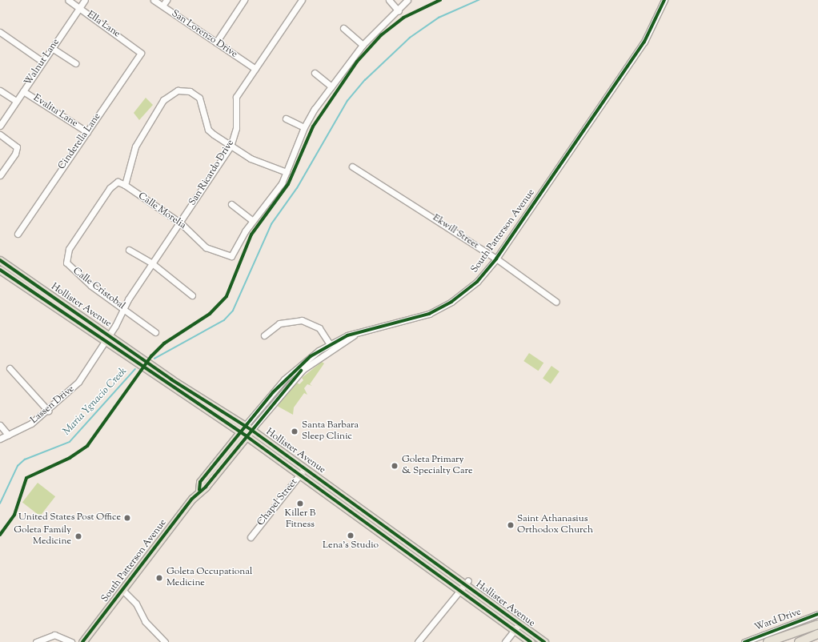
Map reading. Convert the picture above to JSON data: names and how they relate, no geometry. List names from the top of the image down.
{
  "streets": {
    "main road": ["South Patterson Avenue", "Hollister Avenue"],
    "street": [
      "Ella Lane",
      "San Lorenzo Drive",
      "Walnut Lane",
      "Evalita Lane",
      "Cinderella Lane",
      "San Ricardo Drive",
      "Calle Morelia",
      "Ekwill Street",
      "Calle Cristobal",
      "Lassen Drive",
      "Chapel Street",
      "Ward Drive"
    ]
  },
  "crossings": [
    ["Ella Lane", "Walnut Lane"],
    ["Ella Lane", "Cinderella Lane"],
    ["San Lorenzo Drive", "San Ricardo Drive"],
    ["Walnut Lane", "Evalita Lane"],
    ["Evalita Lane", "Cinderella Lane"],
    ["San Ricardo Drive", "Calle Morelia"],
    ["San Ricardo Drive", "Calle Cristobal"],
    ["San Ricardo Drive", "Hollister Avenue"],
    ["San Ricardo Drive", "Lassen Drive"],
    ["Calle Morelia", "Calle Cristobal"],
    ["South Patterson Avenue", "Ekwill Street"],
    ["South Patterson Avenue", "Hollister Avenue"],
    ["Hollister Avenue", "Lassen Drive"],
    ["Hollister Avenue", "Chapel Street"]
  ],
  "water": ["Maria Ygnacio Creek"],
  "places": [
    "Santa Barbara Sleep Clinic",
    "Goleta Primary & Specialty Care",
    "Killer B Fitness",
    "United States Post Office",
    "Saint Athanasius Orthodox Church",
    "Lena's Studio",
    "Goleta Family Medicine",
    "Goleta Occupational Medicine"
  ]
}
